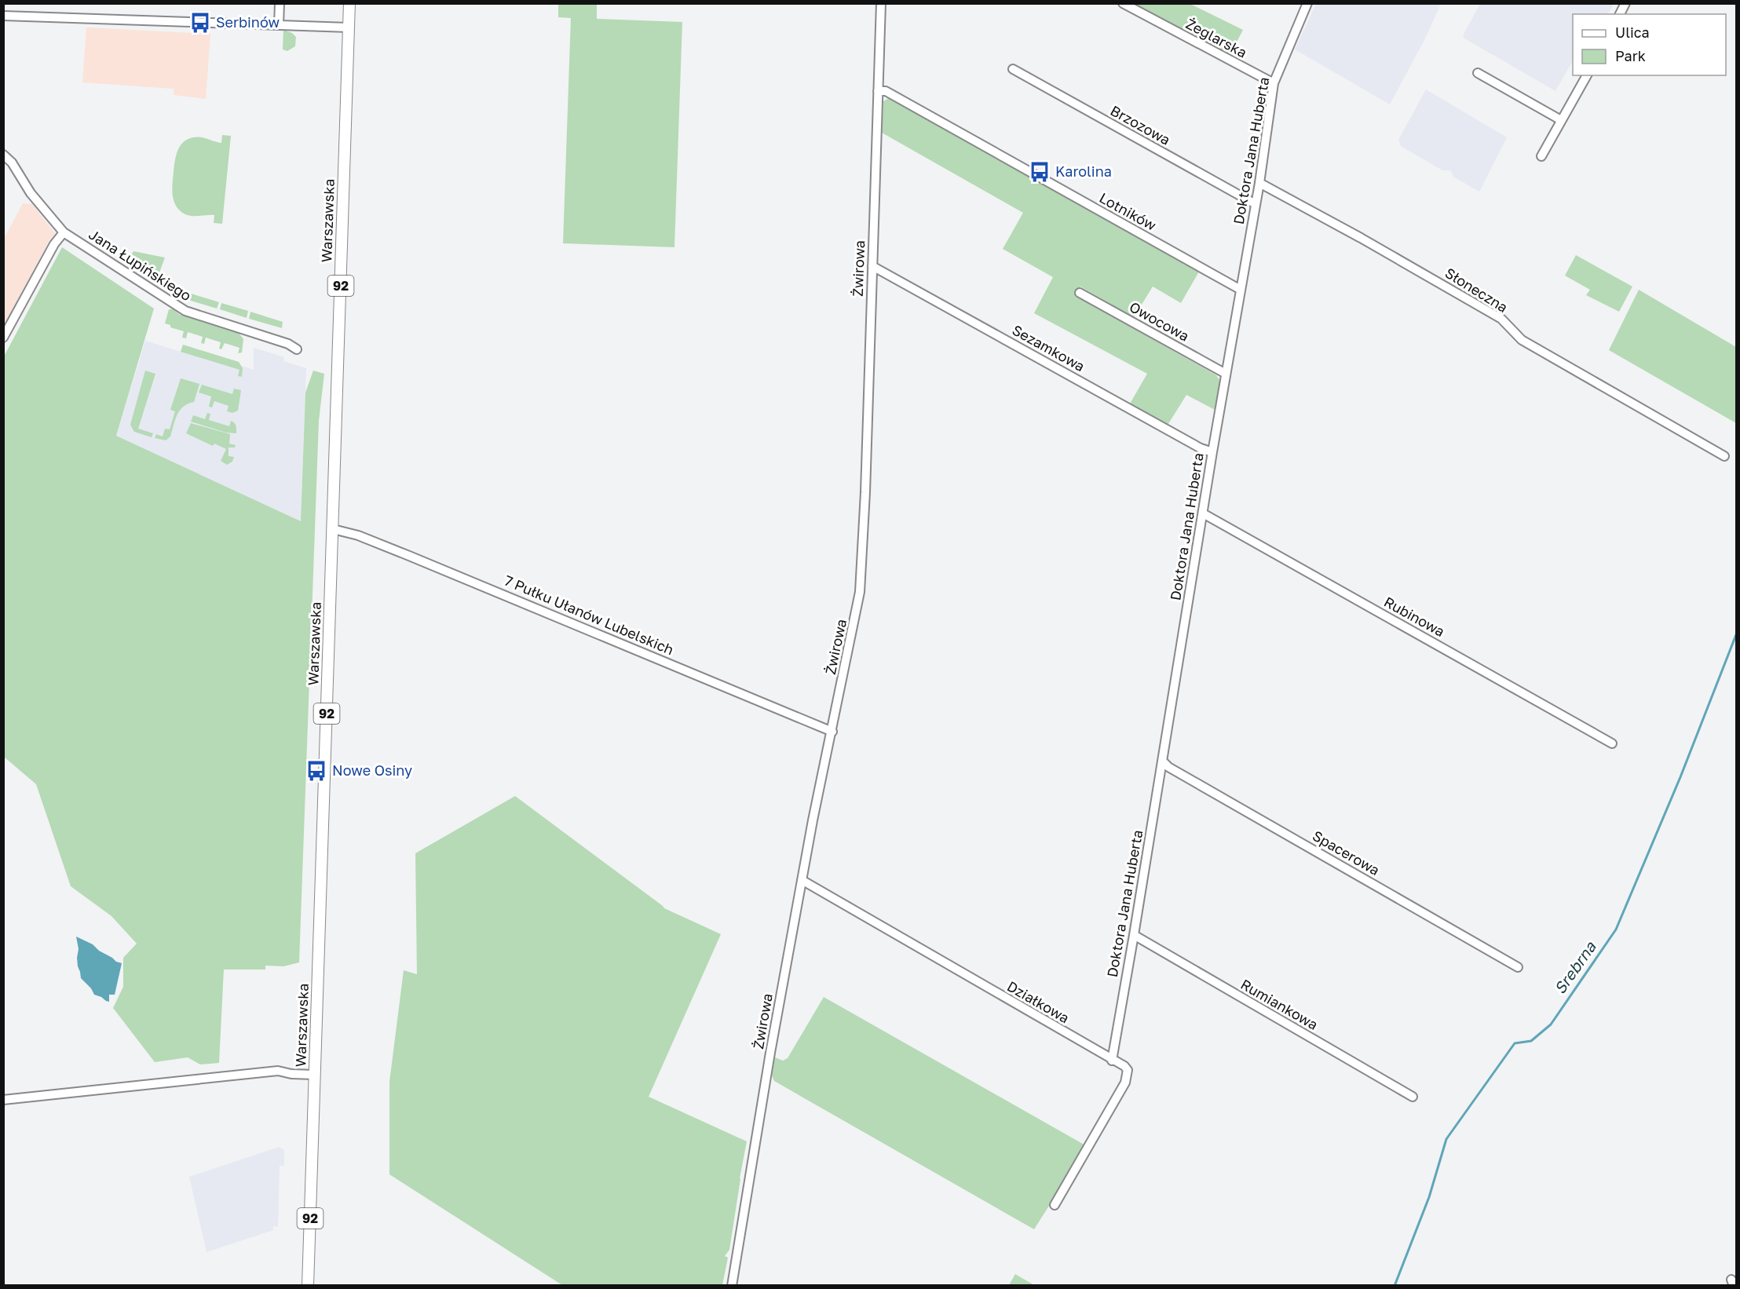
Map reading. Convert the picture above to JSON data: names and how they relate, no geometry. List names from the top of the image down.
{
  "streets": {
    "main road": ["Warszawska", "92"],
    "street": [
      "Żeglarska",
      "Brzozowa",
      "Doktora Jana Huberta",
      "Lotników",
      "Jana Łupińskiego",
      "Żwirowa",
      "Słoneczna",
      "Owocowa",
      "Sezamkowa",
      "7 Pułku Ułanów Lubelskich",
      "Rubinowa",
      "Spacerowa",
      "Działkowa",
      "Rumiankowa"
    ]
  },
  "crossings": [
    ["Żeglarska", "Doktora Jana Huberta"],
    ["Brzozowa", "Doktora Jana Huberta"],
    ["Doktora Jana Huberta", "Lotników"],
    ["Doktora Jana Huberta", "Słoneczna"],
    ["Doktora Jana Huberta", "Owocowa"],
    ["Doktora Jana Huberta", "Sezamkowa"],
    ["Doktora Jana Huberta", "Rubinowa"],
    ["Doktora Jana Huberta", "Spacerowa"],
    ["Doktora Jana Huberta", "Działkowa"],
    ["Doktora Jana Huberta", "Rumiankowa"],
    ["Lotników", "Żwirowa"],
    ["Warszawska", "7 Pułku Ułanów Lubelskich"],
    ["Żwirowa", "Sezamkowa"],
    ["Żwirowa", "7 Pułku Ułanów Lubelskich"],
    ["Żwirowa", "Działkowa"]
  ],
  "water": ["Srebrna"],
  "places": {
    "bus stop": ["Serbinów", "Karolina", "Nowe Osiny"]
  },
  "legend": ["Ulica", "Park"]
}
